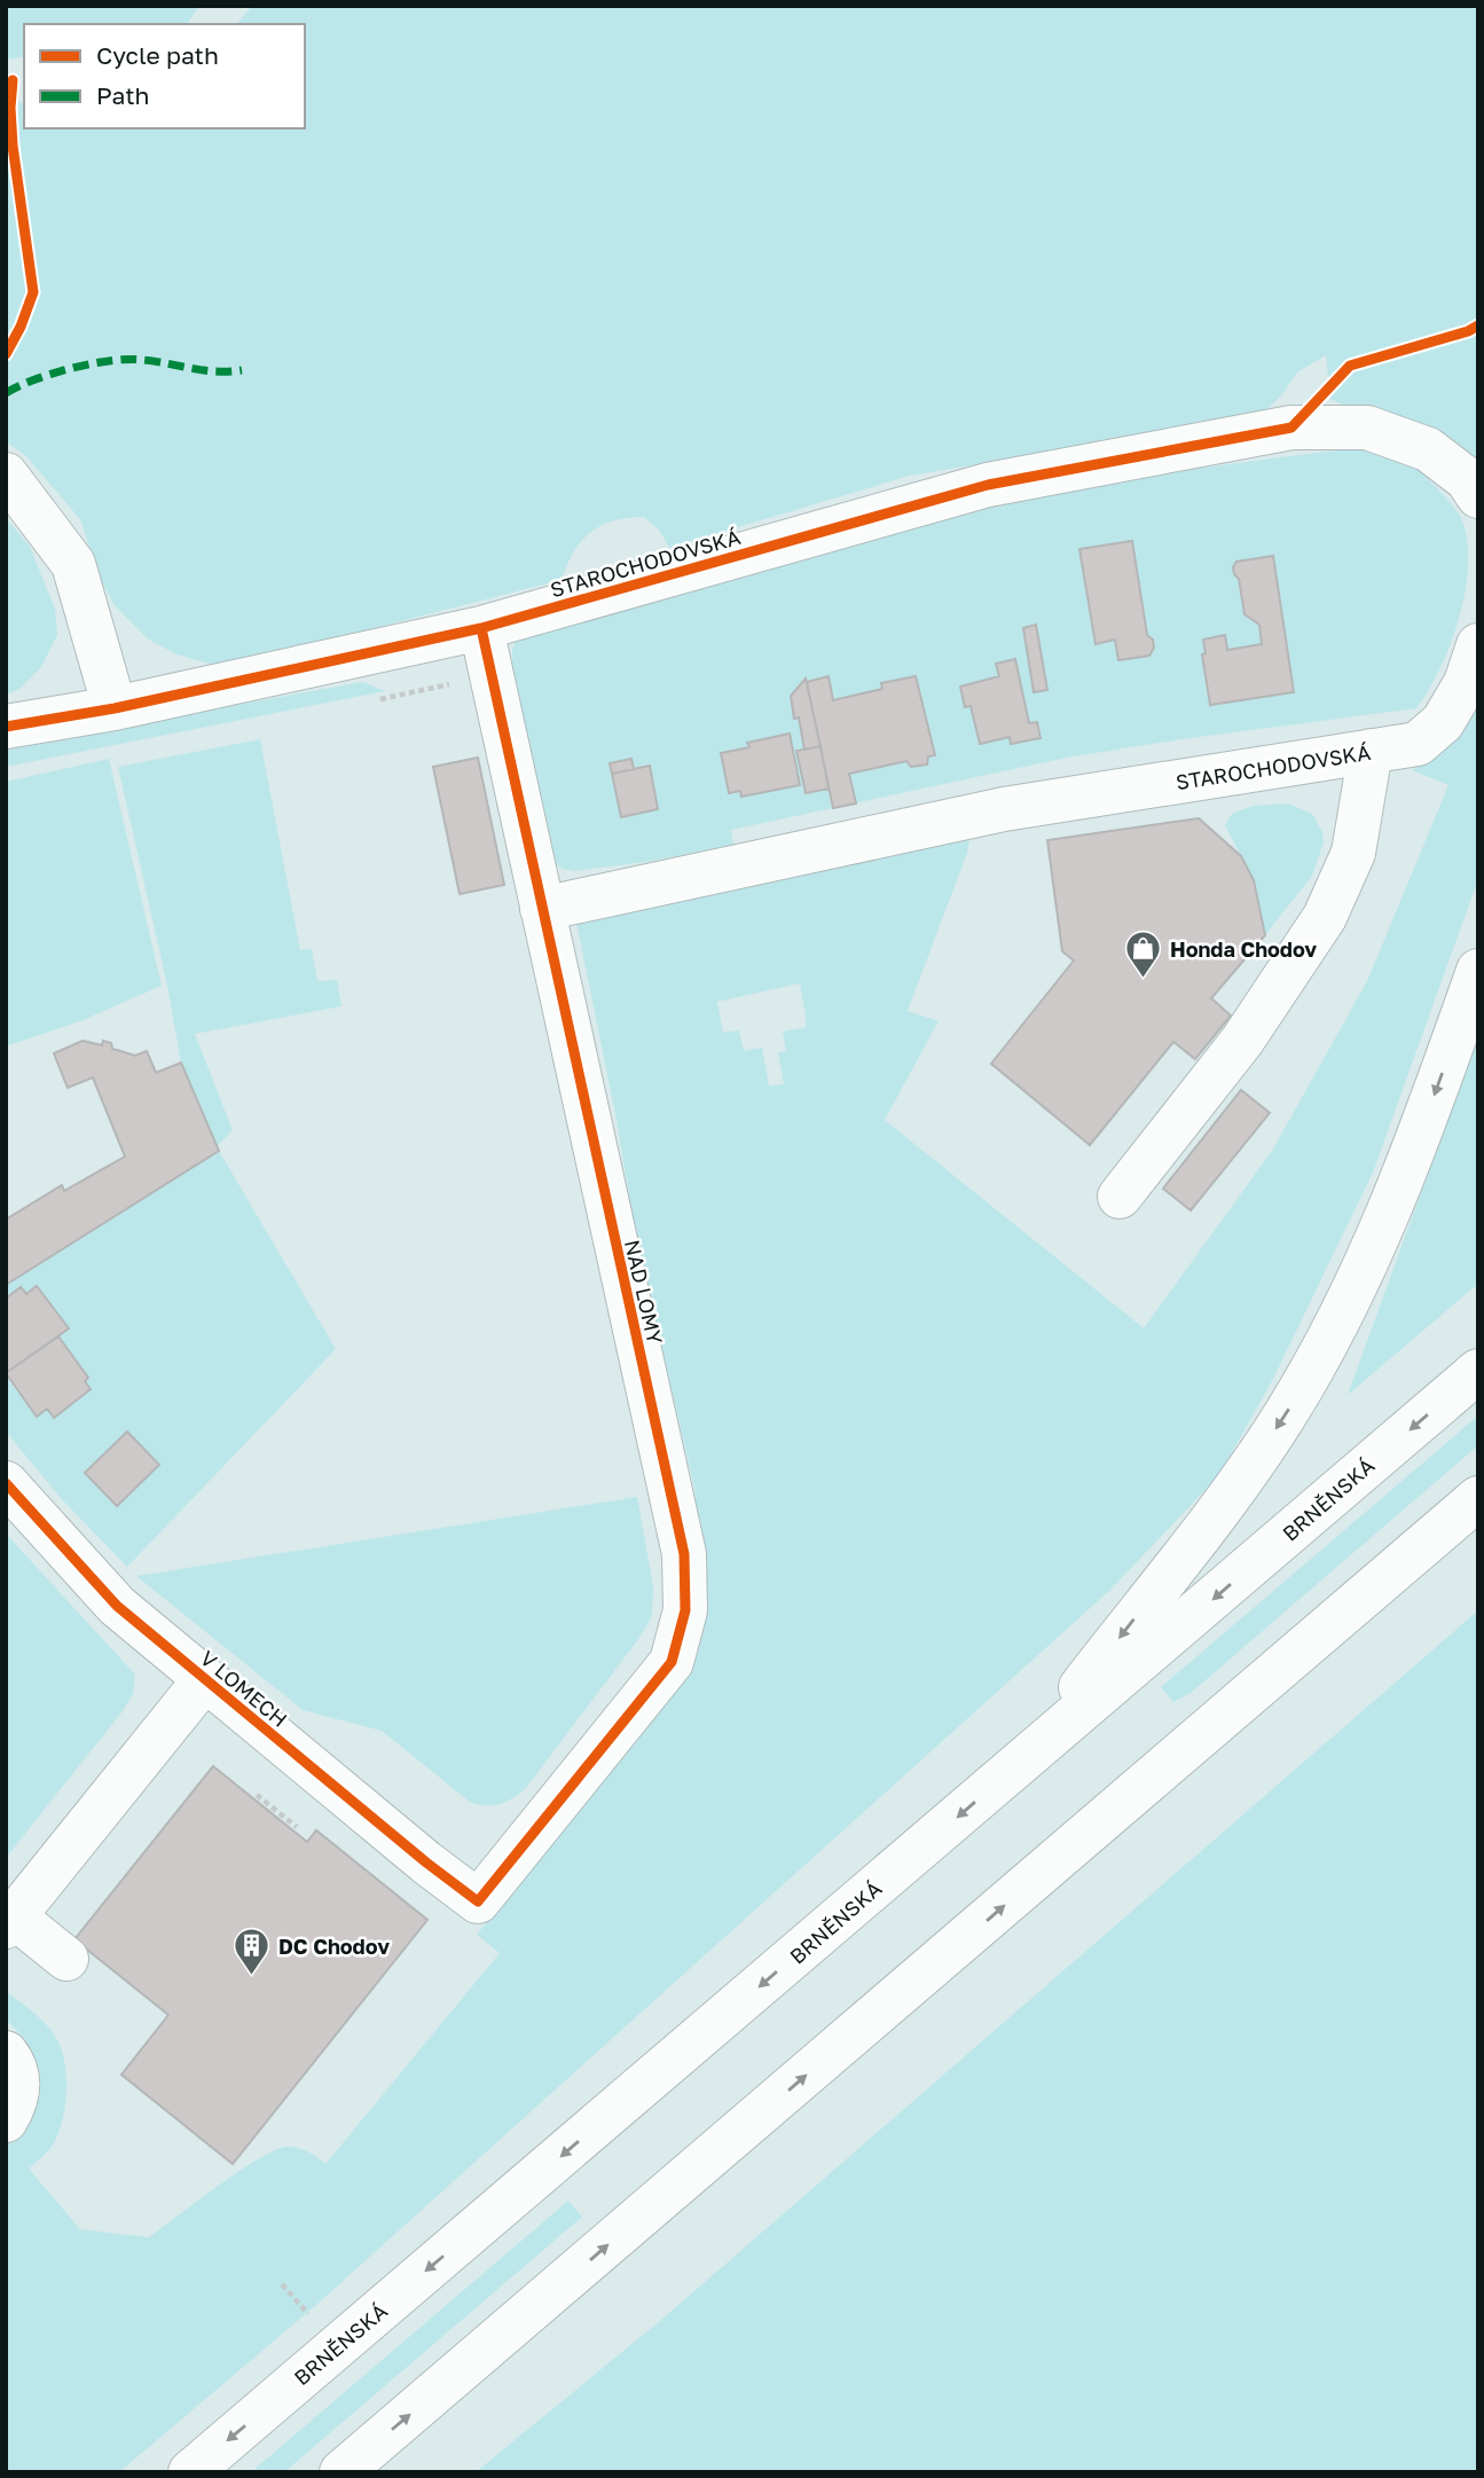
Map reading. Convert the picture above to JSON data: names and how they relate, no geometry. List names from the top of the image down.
{
  "streets": {
    "main road": [
      "STAROCHODOVSKÁ",
      "NAD LOMY",
      "BRNĚNSKÁ",
      "V LOMECH"
    ]
  },
  "crossings": [
    ["STAROCHODOVSKÁ", "NAD LOMY"],
    ["NAD LOMY", "V LOMECH"]
  ],
  "places": {
    "shop": ["Honda Chodov"],
    "building": ["DC Chodov"]
  },
  "legend": ["Cycle path", "Path"]
}
